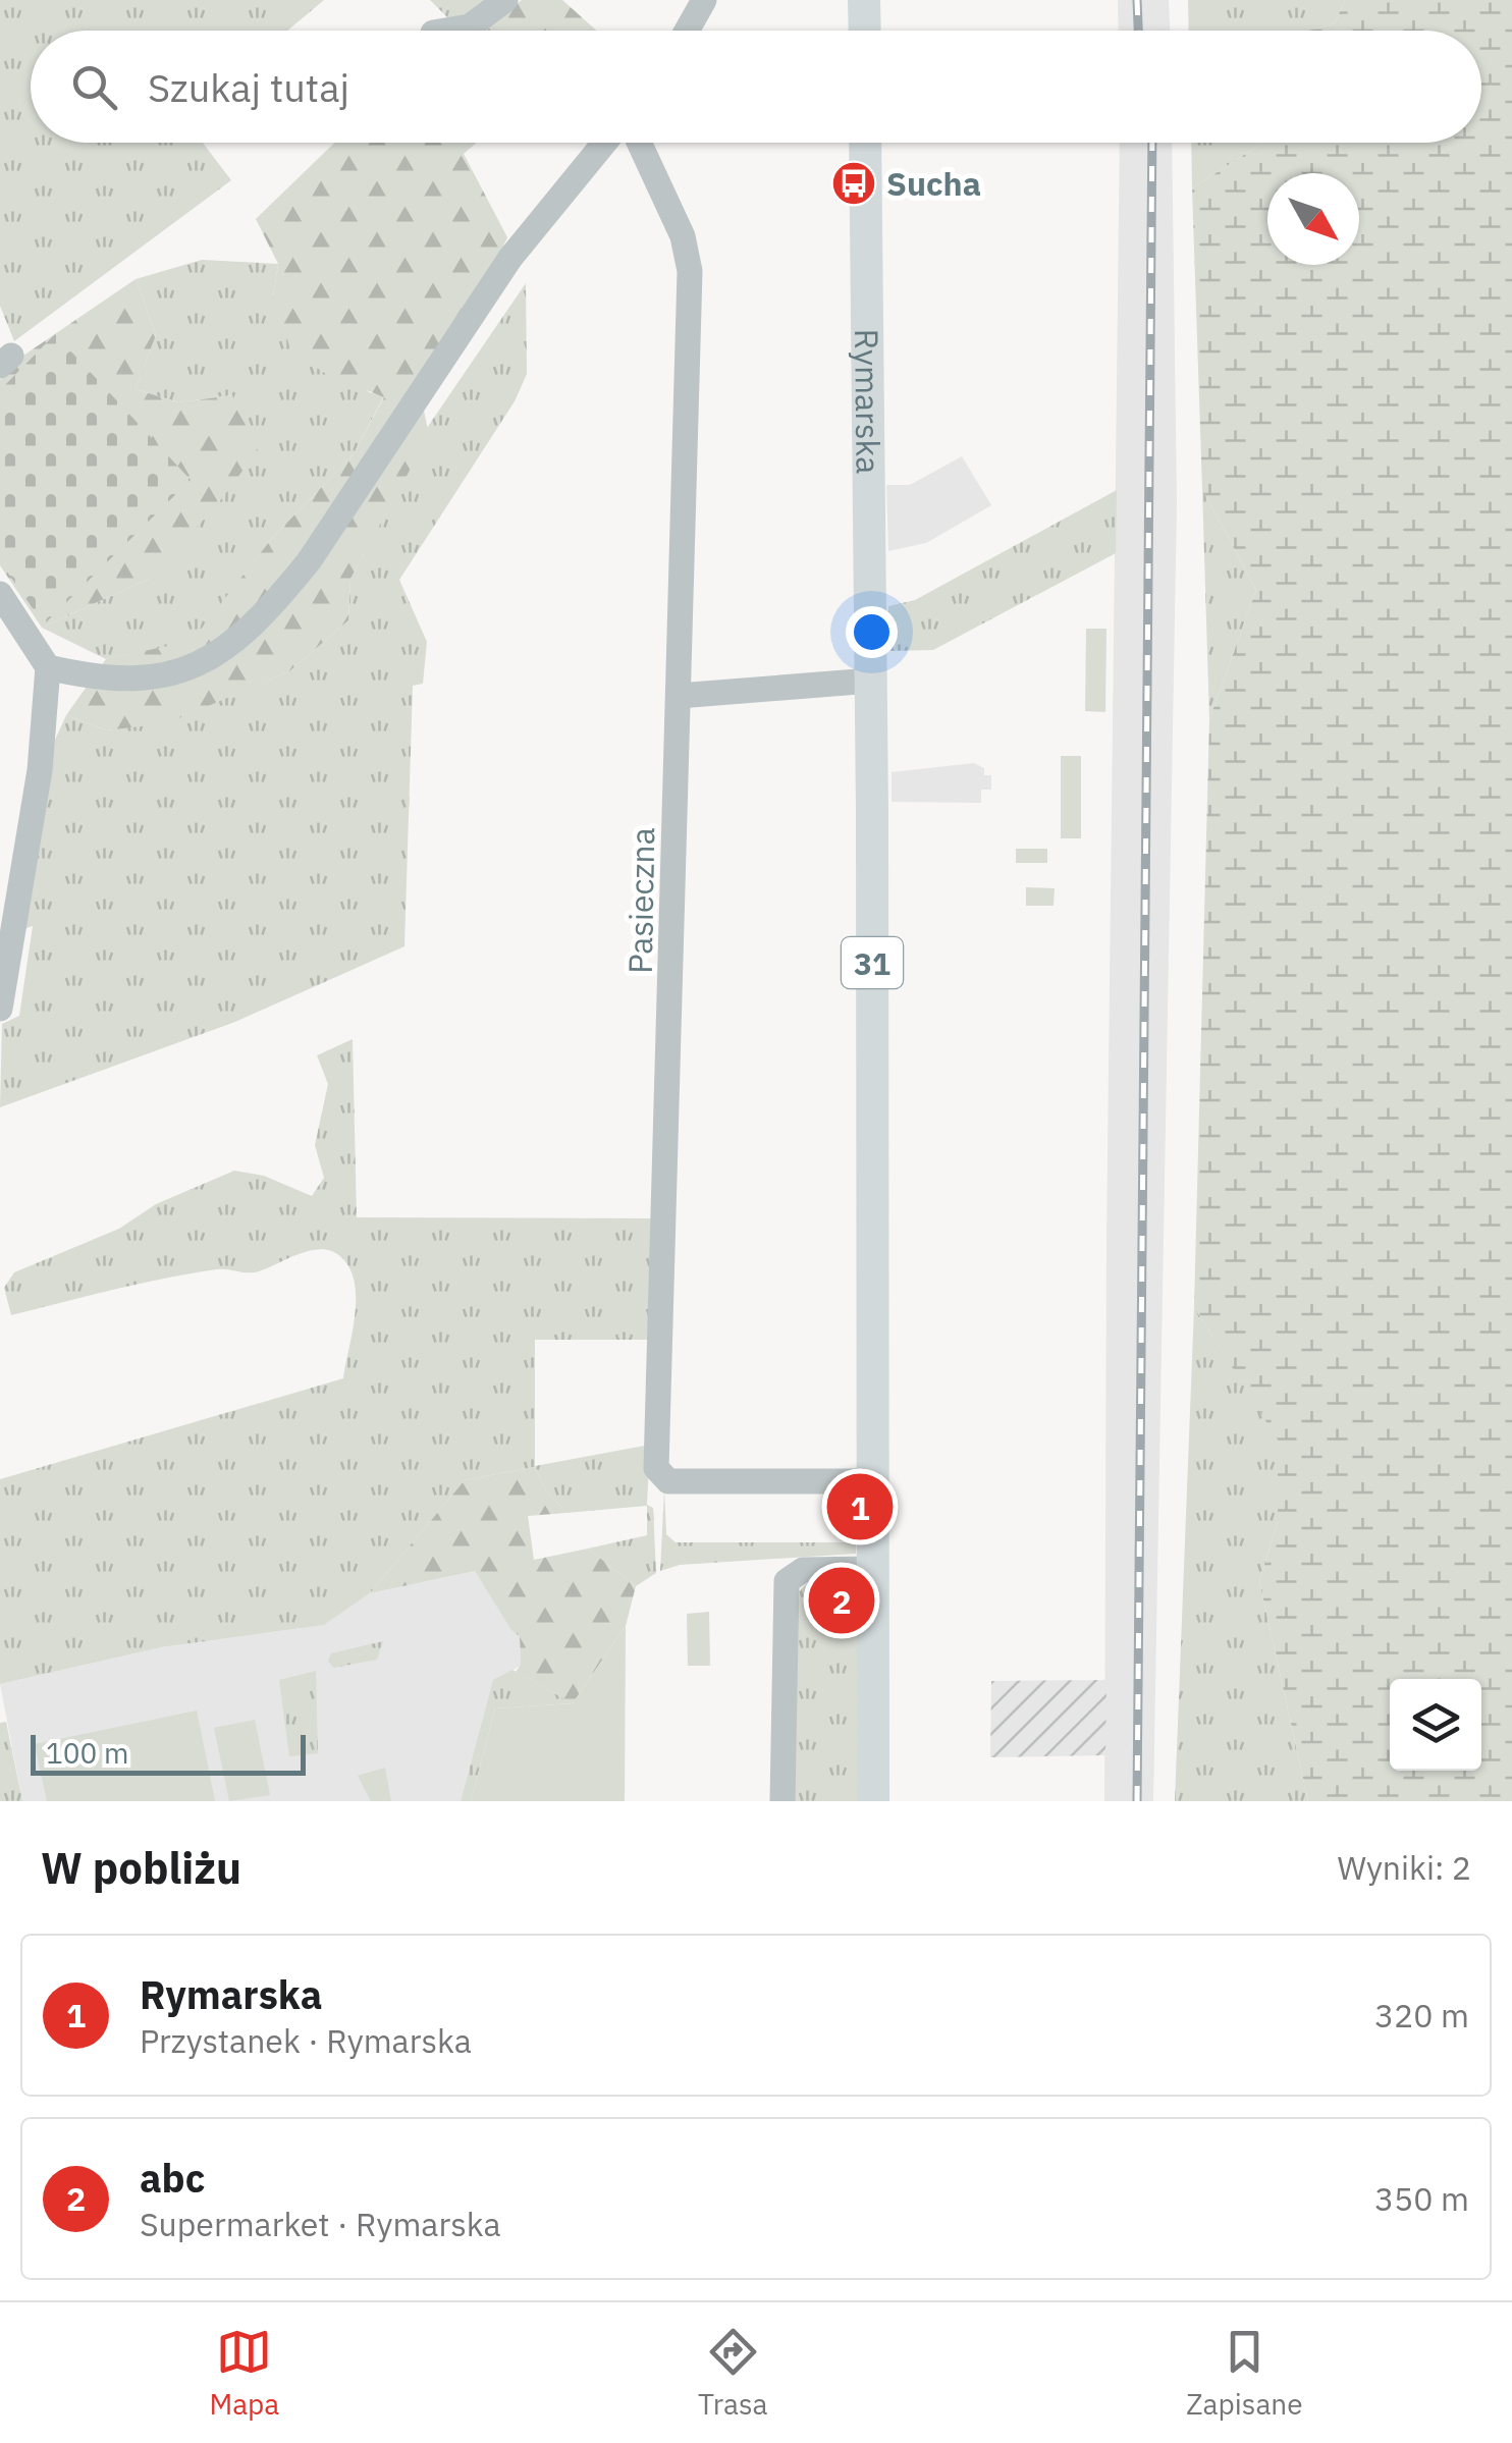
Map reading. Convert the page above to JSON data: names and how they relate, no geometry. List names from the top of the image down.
{
  "streets": {
    "main road": ["Rymarska", "31"],
    "street": ["Pasieczna"]
  },
  "crossings": [
    ["Rymarska", "Pasieczna"]
  ],
  "places": {
    "bus stop": ["Sucha"]
  },
  "scale_bar": "100 m",
  "north": "bottom right",
  "page": {
    "search": "Szukaj tutaj",
    "pins": ["1", "2"],
    "scale": "100 m",
    "heading": ["W pobliżu", "Wyniki: 2"],
    "list": [
      {
        "mark": "1",
        "name": "Rymarska",
        "note": "Przystanek · Rymarska",
        "value": "320 m"
      },
      {
        "mark": "2",
        "name": "abc",
        "note": "Supermarket · Rymarska",
        "value": "350 m"
      }
    ],
    "nav": ["Mapa", "Trasa", "Zapisane"]
  }
}
